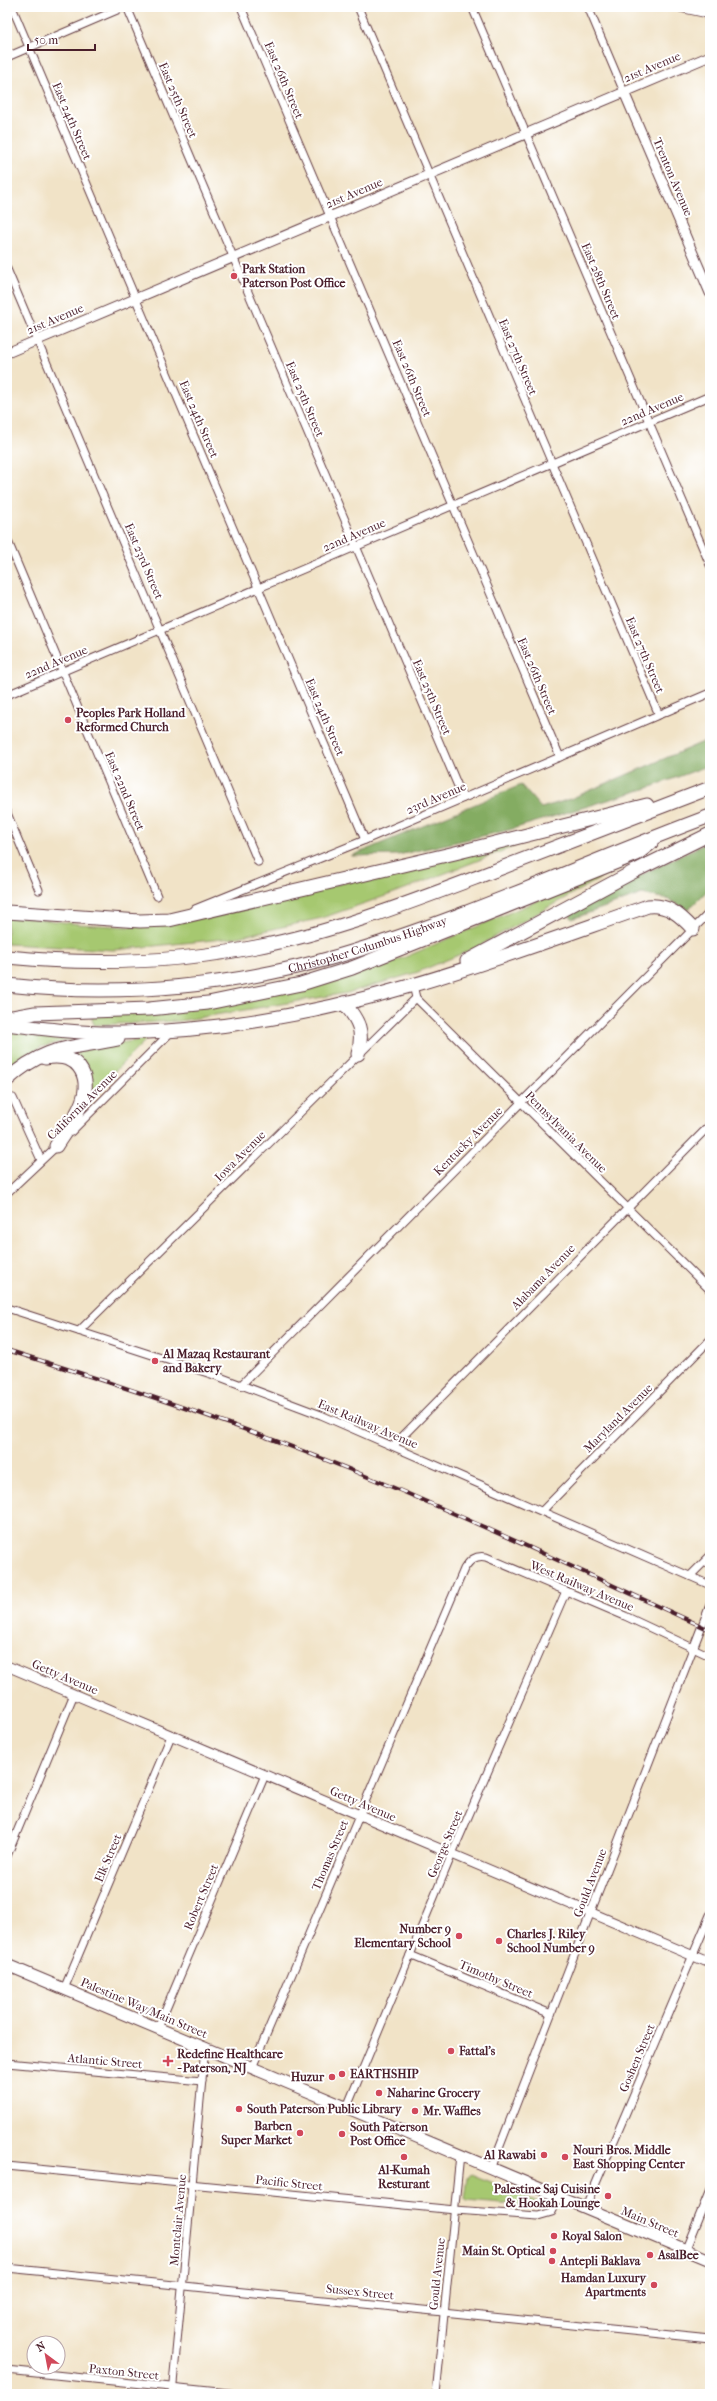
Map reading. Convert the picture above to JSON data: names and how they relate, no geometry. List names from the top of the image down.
{
  "streets": {
    "highway": ["Christopher Columbus Highway"],
    "main road": ["Palestine Way/Main Street", "Main Street"],
    "street": [
      "21st Avenue",
      "East 26th Street",
      "East 25th Street",
      "East 24th Street",
      "Trenton Avenue",
      "East 28th Street",
      "East 27th Street",
      "22nd Avenue",
      "East 23rd Street",
      "East 22nd Street",
      "23rd Avenue",
      "California Avenue",
      "Pennsylvania Avenue",
      "Kentucky Avenue",
      "Iowa Avenue",
      "Alabama Avenue",
      "Maryland Avenue",
      "East Railway Avenue",
      "West Railway Avenue",
      "Getty Avenue",
      "George Street",
      "Thomas Street",
      "Elk Street",
      "Gould Avenue",
      "Robert Street",
      "Timothy Street",
      "Goshen Street",
      "Atlantic Street",
      "Pacific Street",
      "Montclair Avenue",
      "Sussex Street",
      "Paxton Street"
    ]
  },
  "crossings": [
    ["21st Avenue", "East 26th Street"],
    ["21st Avenue", "East 25th Street"],
    ["21st Avenue", "East 24th Street"],
    ["21st Avenue", "Trenton Avenue"],
    ["21st Avenue", "East 28th Street"],
    ["21st Avenue", "East 27th Street"],
    ["21st Avenue", "East 23rd Street"],
    ["East 26th Street", "22nd Avenue"],
    ["East 26th Street", "23rd Avenue"],
    ["East 25th Street", "22nd Avenue"],
    ["East 25th Street", "23rd Avenue"],
    ["East 24th Street", "22nd Avenue"],
    ["East 24th Street", "23rd Avenue"],
    ["East 28th Street", "22nd Avenue"],
    ["East 27th Street", "22nd Avenue"],
    ["East 27th Street", "23rd Avenue"],
    ["22nd Avenue", "East 23rd Street"],
    ["22nd Avenue", "East 22nd Street"],
    ["Pennsylvania Avenue", "Kentucky Avenue"],
    ["Pennsylvania Avenue", "Iowa Avenue"],
    ["Pennsylvania Avenue", "Alabama Avenue"],
    ["Kentucky Avenue", "East Railway Avenue"],
    ["Iowa Avenue", "East Railway Avenue"],
    ["Alabama Avenue", "East Railway Avenue"],
    ["Maryland Avenue", "East Railway Avenue"],
    ["West Railway Avenue", "George Street"],
    ["West Railway Avenue", "Thomas Street"],
    ["West Railway Avenue", "Gould Avenue"],
    ["Getty Avenue", "George Street"],
    ["Getty Avenue", "Thomas Street"],
    ["Getty Avenue", "Elk Street"],
    ["Getty Avenue", "Gould Avenue"],
    ["Getty Avenue", "Robert Street"],
    ["Getty Avenue", "Goshen Street"],
    ["George Street", "Timothy Street"],
    ["George Street", "Palestine Way/Main Street"],
    ["Thomas Street", "Palestine Way/Main Street"],
    ["Elk Street", "Palestine Way/Main Street"],
    ["Gould Avenue", "Timothy Street"],
    ["Gould Avenue", "Palestine Way/Main Street"],
    ["Gould Avenue", "Pacific Street"],
    ["Gould Avenue", "Main Street"],
    ["Gould Avenue", "Sussex Street"],
    ["Robert Street", "Palestine Way/Main Street"],
    ["Palestine Way/Main Street", "Montclair Avenue"],
    ["Palestine Way/Main Street", "Main Street"],
    ["Goshen Street", "Main Street"],
    ["Atlantic Street", "Montclair Avenue"],
    ["Pacific Street", "Montclair Avenue"],
    ["Pacific Street", "Main Street"],
    ["Montclair Avenue", "Sussex Street"],
    ["Montclair Avenue", "Paxton Street"]
  ],
  "places": {
    "other": [
      "Park Station Paterson Post Office",
      "Peoples Park Holland Reformed Church",
      "Al Mazaq Restaurant and Bakery",
      "Number 9 Elementary School",
      "Charles J. Riley School Number 9",
      "Fattal's",
      "EARTHSHIP",
      "Huzur",
      "Naharine Grocery",
      "South Paterson Public Library",
      "Mr. Waffles",
      "Barben Super Market",
      "South Paterson Post Office",
      "Al Rawabi",
      "Al-Kumah Resturant",
      "Nouri Bros. Middle East Shopping Center",
      "Palestine Saj Cuisine & Hookah Lounge",
      "Royal Salon",
      "Main St. Optical",
      "AsalBee",
      "Antepli Baklava",
      "Hamdan Luxury Apartments"
    ],
    "health": ["Redefine Healthcare - Paterson, NJ"]
  },
  "scale_bar": "50 m",
  "north": "top left"
}
